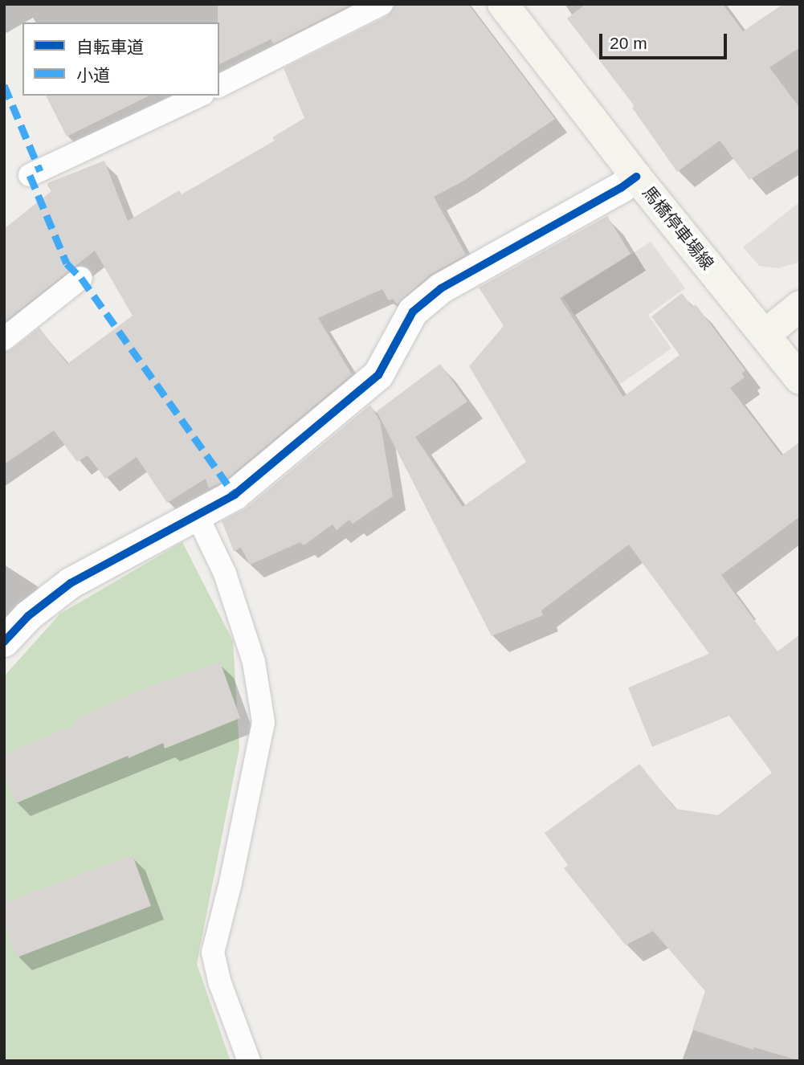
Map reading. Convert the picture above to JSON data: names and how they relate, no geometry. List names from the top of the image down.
{
  "streets": {
    "main road": ["馬橋停車場線"]
  },
  "legend": ["自転車道", "小道"],
  "scale_bar": "20 m"
}
